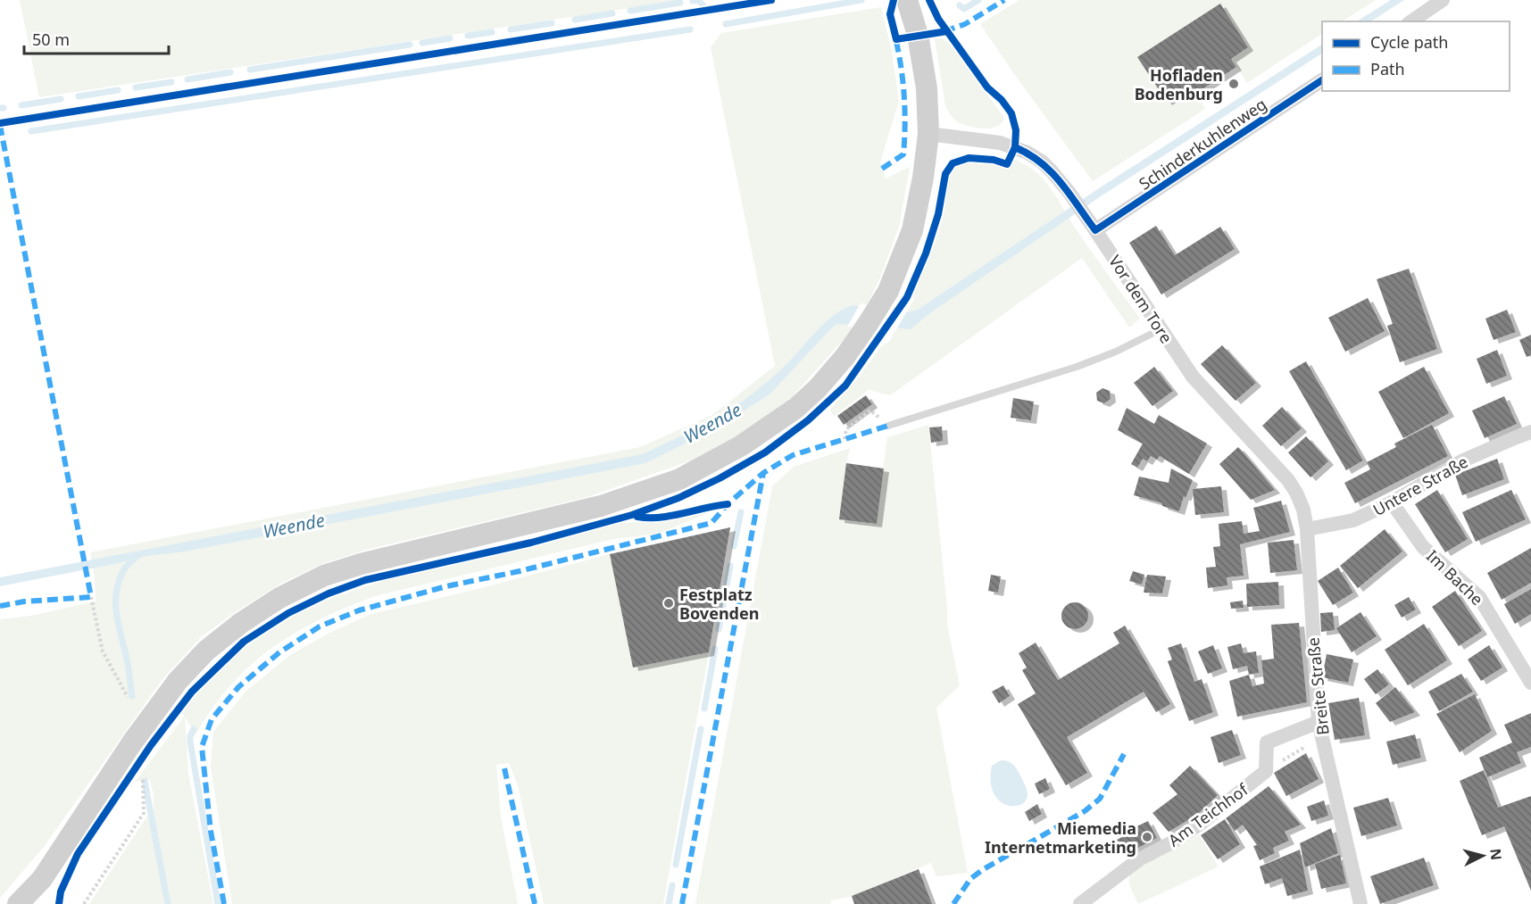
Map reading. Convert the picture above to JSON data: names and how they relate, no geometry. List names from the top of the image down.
{
  "streets": {
    "street": [
      "Schinderkuhlenweg",
      "Vor dem Tore",
      "Untere Straße",
      "Im Bache",
      "Breite Straße",
      "Am Teichhof"
    ]
  },
  "crossings": [
    ["Schinderkuhlenweg", "Vor dem Tore"],
    ["Vor dem Tore", "Untere Straße"],
    ["Vor dem Tore", "Breite Straße"],
    ["Untere Straße", "Im Bache"],
    ["Untere Straße", "Breite Straße"]
  ],
  "water": ["Weende"],
  "places": ["Hofladen Bodenburg", "Festplatz Bovenden", "Miemedia Internetmarketing"],
  "legend": ["Cycle path", "Path"],
  "scale_bar": "50 m",
  "north": "right"
}
